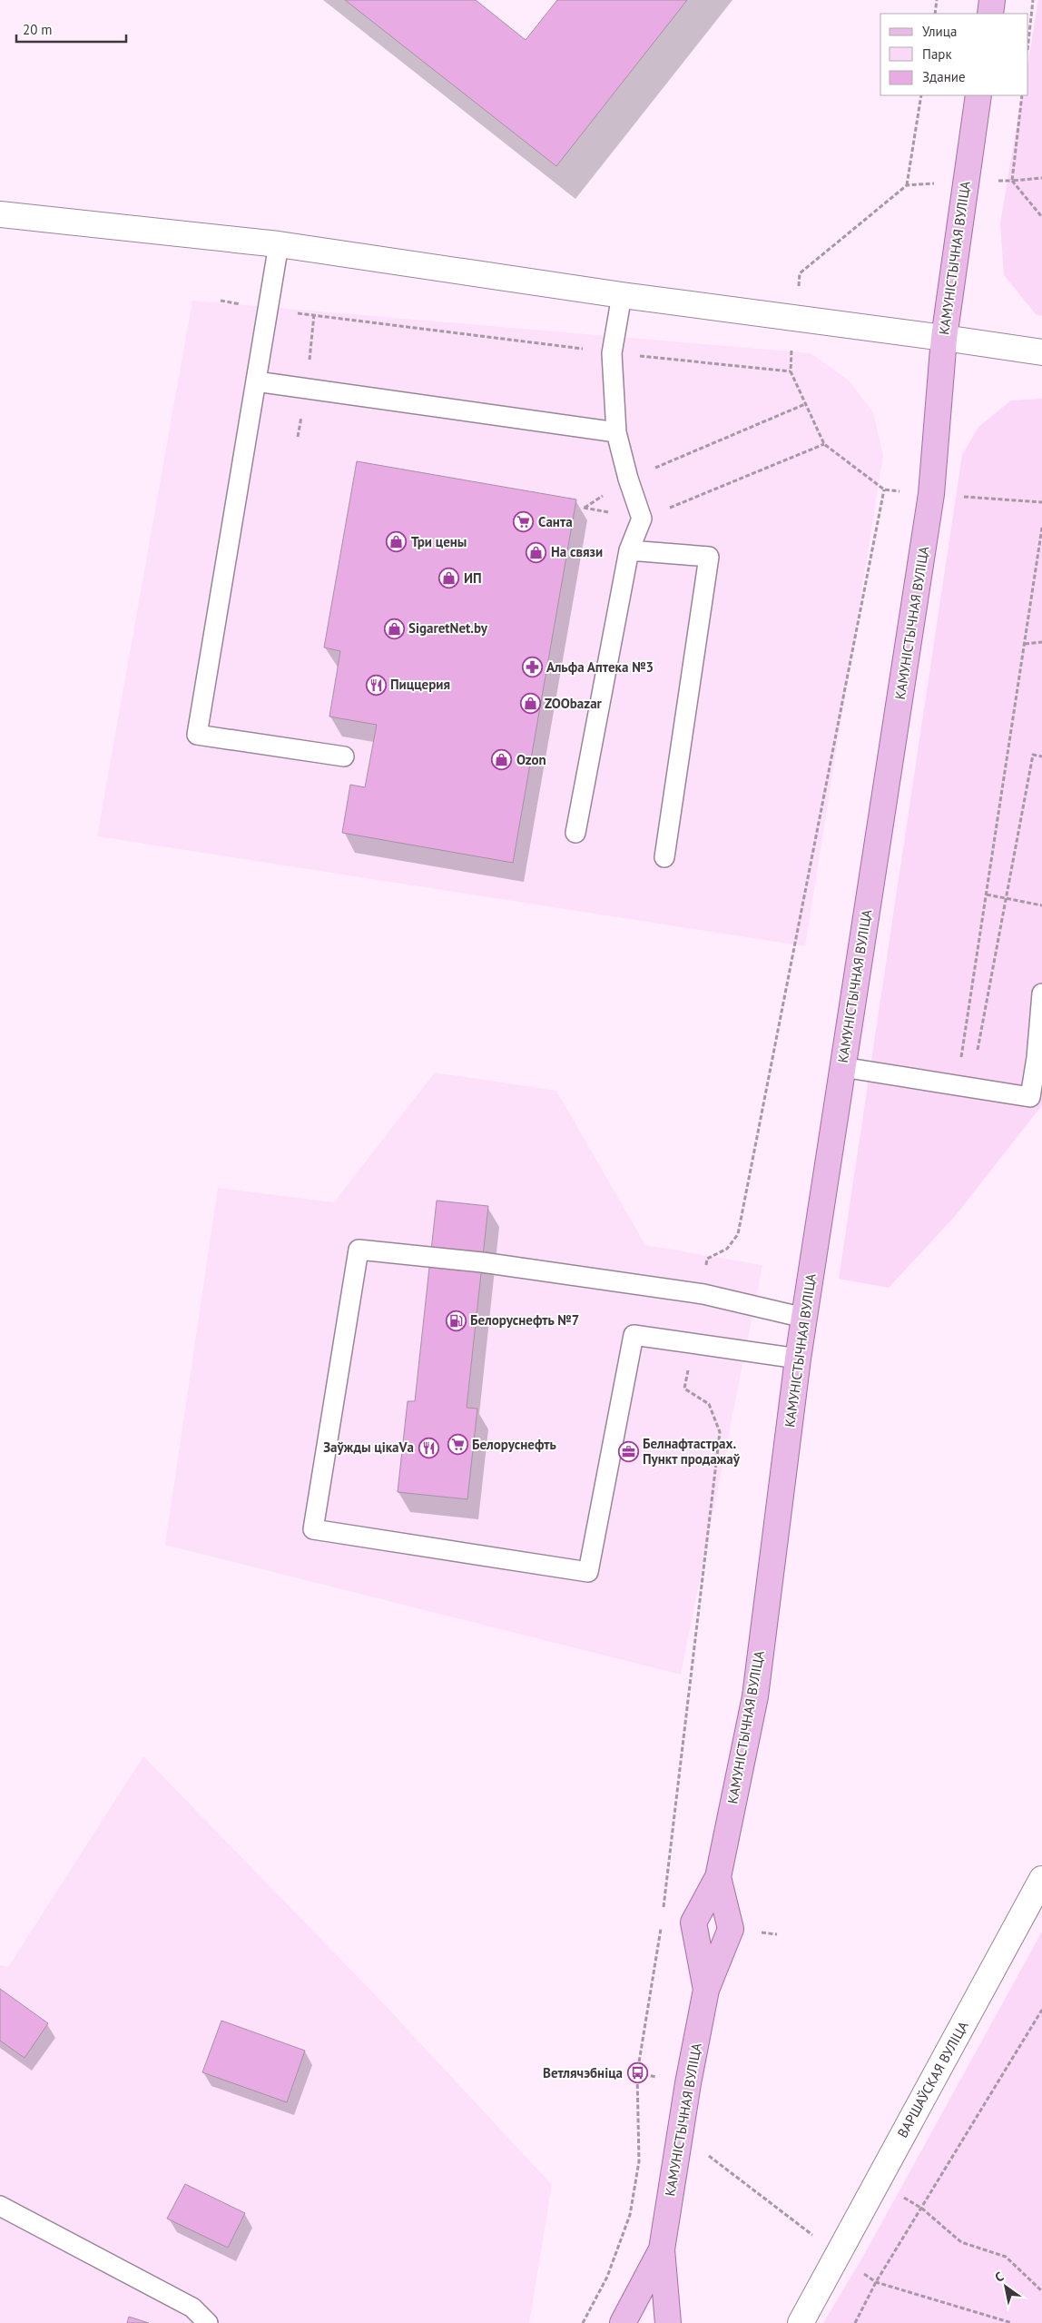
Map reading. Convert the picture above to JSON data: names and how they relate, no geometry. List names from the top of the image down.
{
  "streets": {
    "main road": ["КАМУНІСТЫЧНАЯ ВУЛІЦА"],
    "street": ["ВАРШАЎСКАЯ ВУЛІЦА"]
  },
  "places": {
    "supermarket": ["Санта", "Белоруснефть"],
    "shop": [
      "Три цены",
      "На связи",
      "ИП",
      "SigaretNet.by",
      "ZOObazar",
      "Ozon"
    ],
    "pharmacy": ["Альфа Аптека №3"],
    "restaurant": ["Пиццерия", "Заўжды цікаVа"],
    "fuel station": ["Белоруснефть №7"],
    "office": ["Белнафтастрах. Пункт продажаў"],
    "bus stop": ["Ветлячэбніца"]
  },
  "legend": ["Улица", "Парк", "Здание"],
  "scale_bar": "20 m",
  "north": "top left"
}
